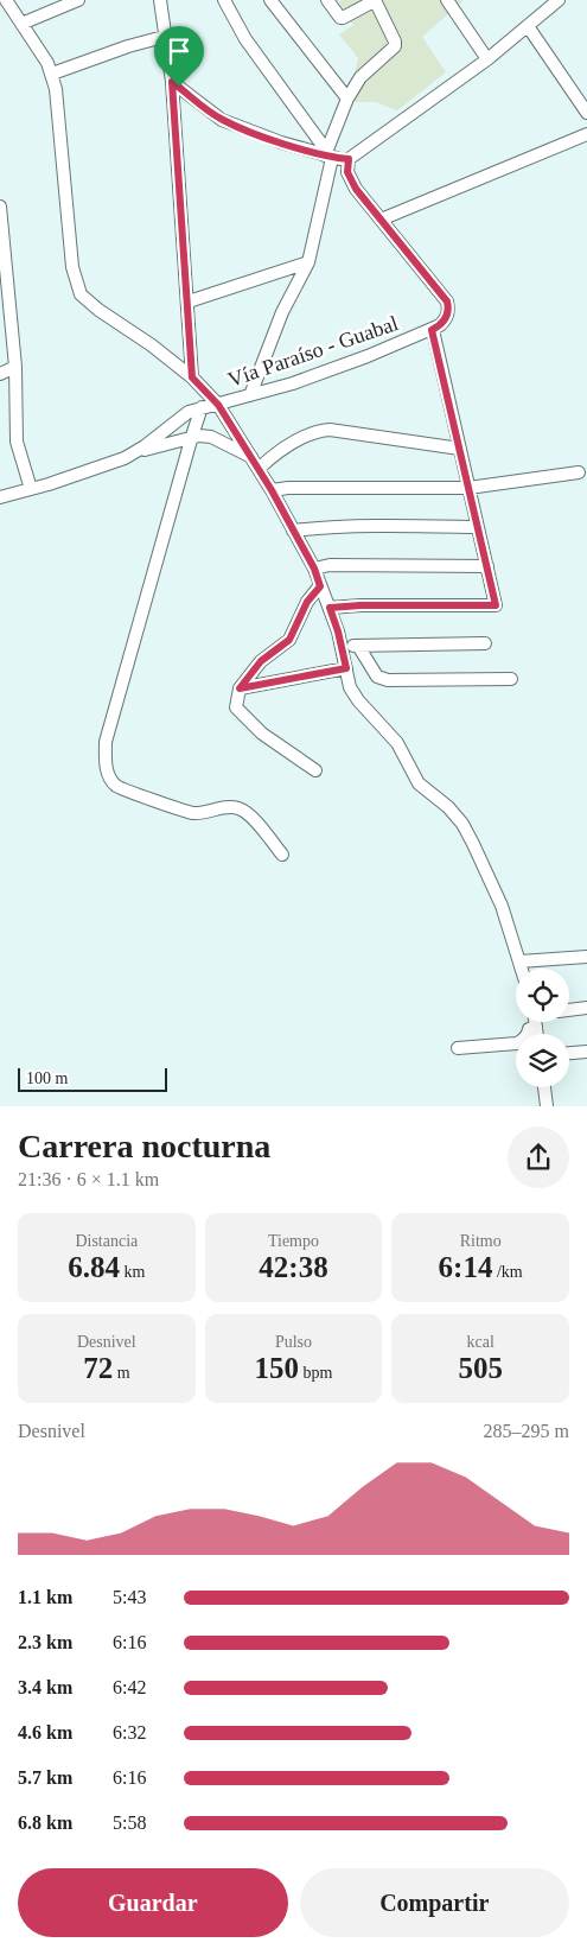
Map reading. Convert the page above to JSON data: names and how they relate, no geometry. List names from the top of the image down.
{
  "streets": {
    "street": ["Vía Paraíso - Guabal"]
  },
  "scale_bar": "100 m",
  "page": {
    "scale": "100 m",
    "heading": ["Carrera nocturna", "21:36 · 6 × 1.1 km"],
    "stats": [
      ["Distancia", "6.84 km"],
      ["Tiempo", "42:38"],
      ["Ritmo", "6:14 /km"],
      ["Desnivel", "72 m"],
      ["Pulso", "150 bpm"],
      ["kcal", "505"]
    ],
    "chart": ["Desnivel", "285–295 m"],
    "list": [
      {
        "name": "1.1 km",
        "note": "5:43"
      },
      {
        "name": "2.3 km",
        "note": "6:16"
      },
      {
        "name": "3.4 km",
        "note": "6:42"
      },
      {
        "name": "4.6 km",
        "note": "6:32"
      },
      {
        "name": "5.7 km",
        "note": "6:16"
      },
      {
        "name": "6.8 km",
        "note": "5:58"
      }
    ],
    "buttons": ["Guardar", "Compartir"]
  }
}
